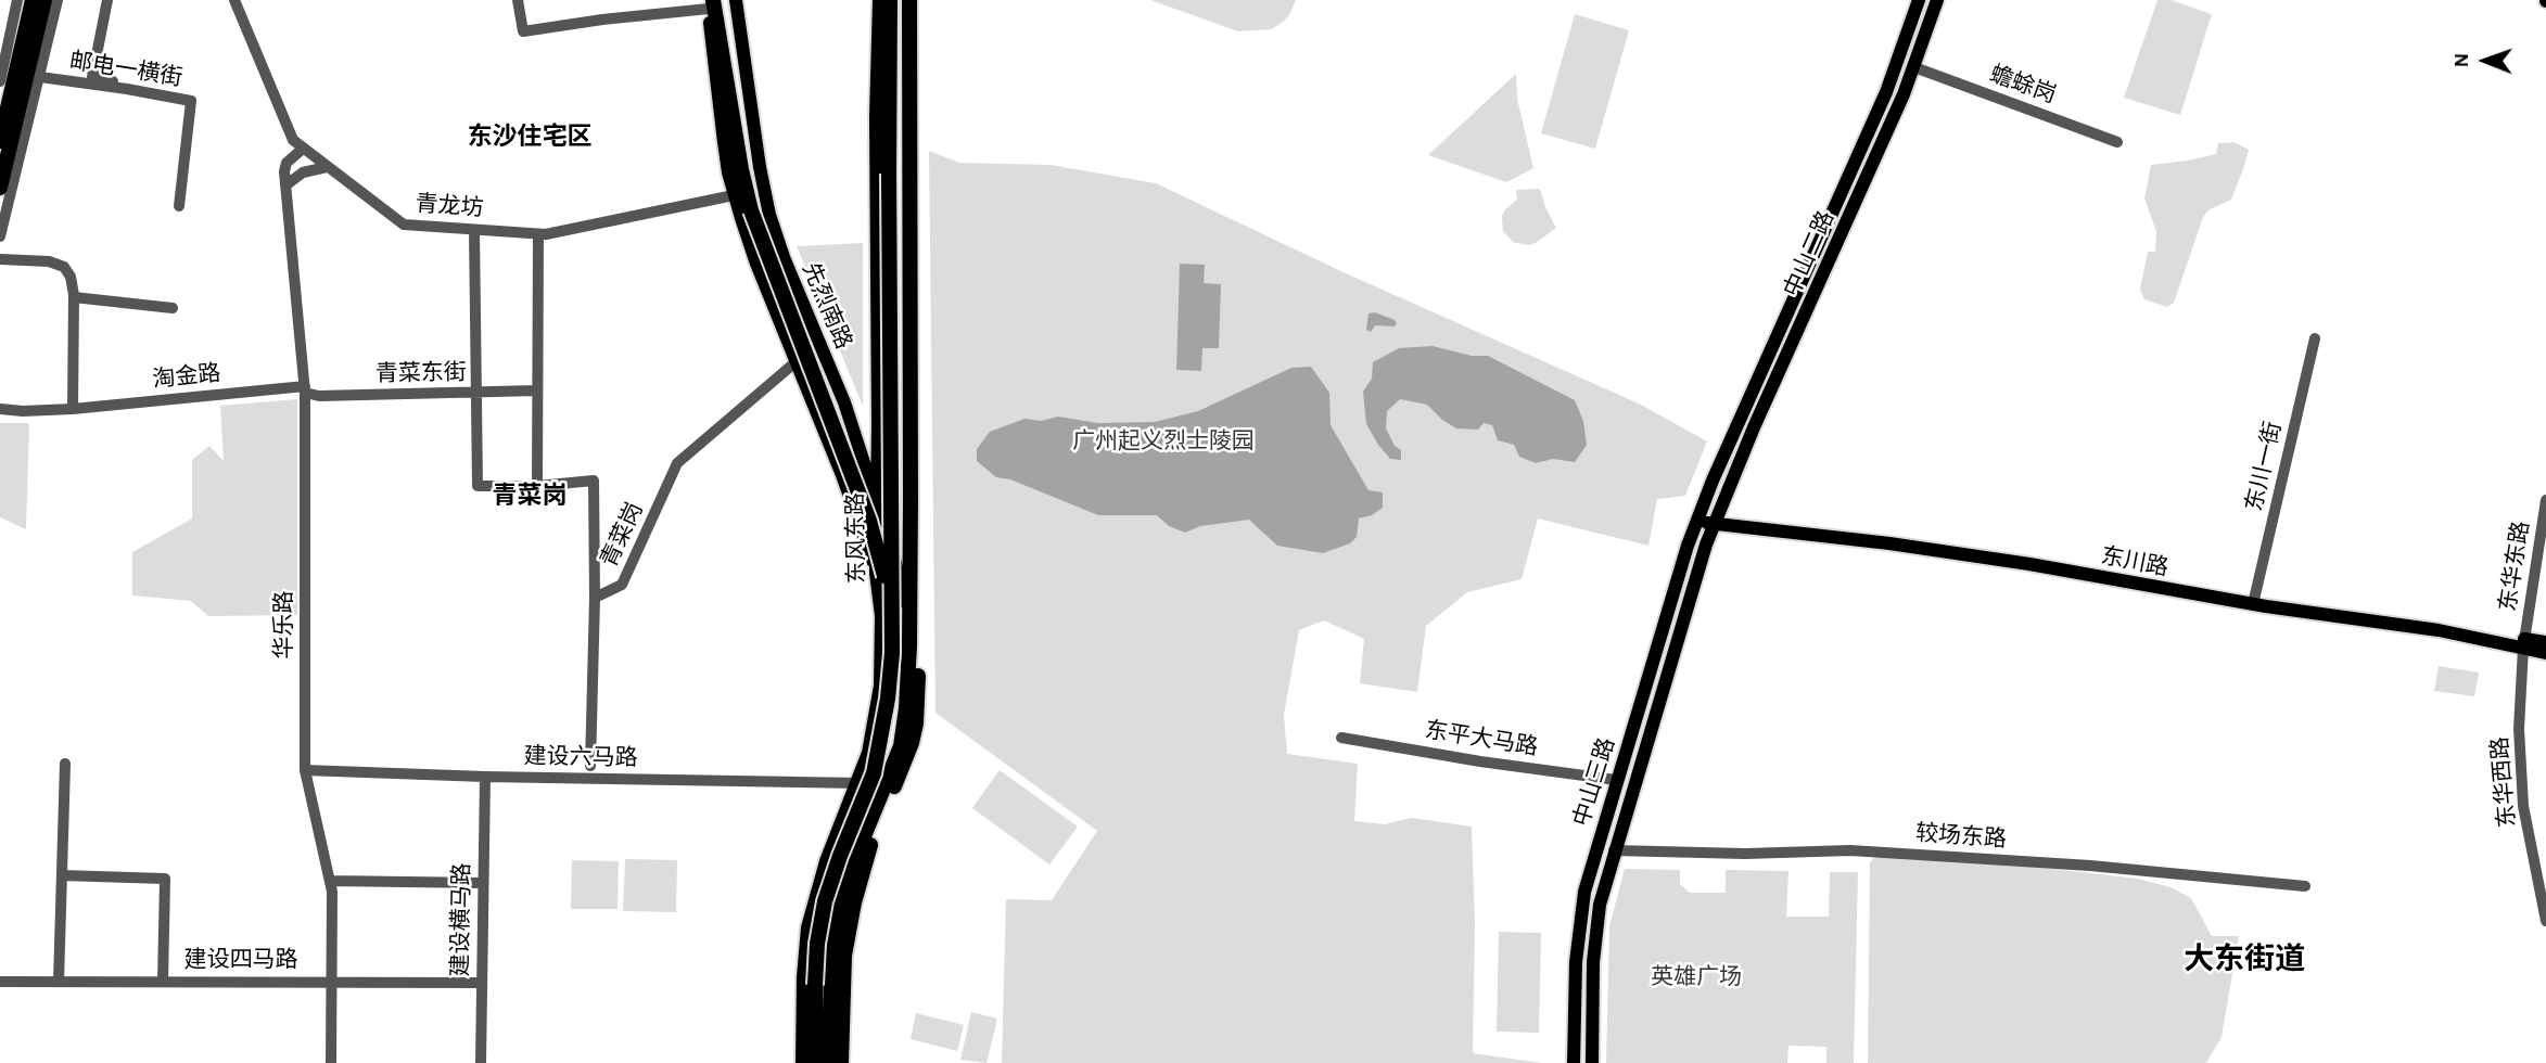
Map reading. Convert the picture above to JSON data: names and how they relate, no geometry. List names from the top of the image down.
{
  "streets": {
    "main road": [
      "中山二路",
      "先烈南路",
      "东风东路",
      "东川路",
      "中山三路"
    ],
    "street": [
      "邮电一横街",
      "蟾蜍岗",
      "青龙坊",
      "青菜东街",
      "淘金路",
      "东川一街",
      "青菜岗",
      "东华东路",
      "华乐路",
      "东平大马路",
      "建设六马路",
      "东华西路",
      "较场东路",
      "建设横马路",
      "建设四马路"
    ]
  },
  "crossings": [
    ["蟾蜍岗", "中山二路"],
    ["青龙坊", "华乐路"],
    ["中山二路", "东川路"],
    ["中山二路", "中山三路"],
    ["先烈南路", "东风东路"],
    ["青菜东街", "淘金路"],
    ["青菜东街", "华乐路"],
    ["淘金路", "华乐路"],
    ["东川一街", "东川路"],
    ["东风东路", "建设六马路"],
    ["东川路", "东华东路"],
    ["东川路", "中山三路"],
    ["东川路", "东华西路"],
    ["东华东路", "东华西路"],
    ["华乐路", "建设六马路"],
    ["华乐路", "建设四马路"],
    ["东平大马路", "中山三路"],
    ["建设六马路", "建设横马路"],
    ["中山三路", "较场东路"],
    ["建设横马路", "建设四马路"]
  ],
  "districts": ["东沙住宅区", "青菜岗", "大东街道"],
  "parks": ["广州起义烈士陵园", "英雄广场"],
  "north": "left"
}
